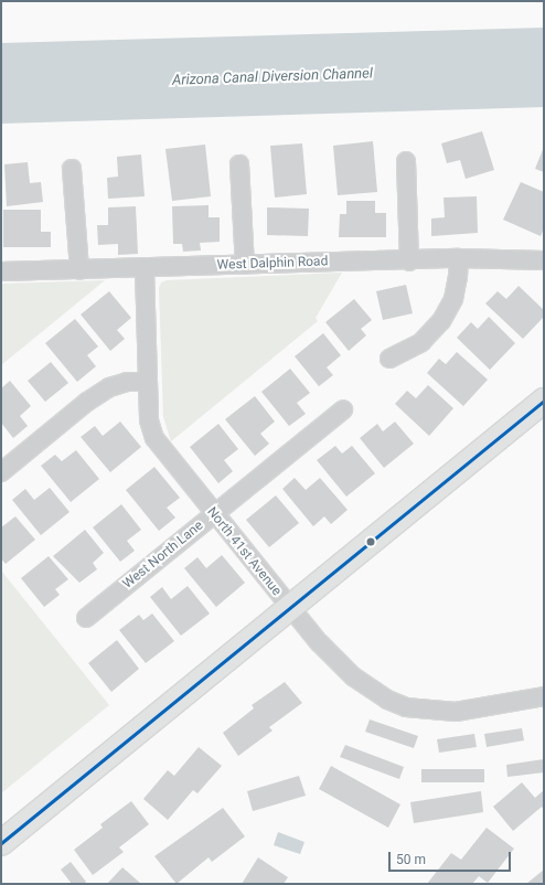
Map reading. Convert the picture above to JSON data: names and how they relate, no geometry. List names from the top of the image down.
{
  "streets": {
    "street": ["West Dalphin Road", "North 41st Avenue", "West North Lane"]
  },
  "crossings": [
    ["West Dalphin Road", "North 41st Avenue"],
    ["North 41st Avenue", "West North Lane"]
  ],
  "water": ["Arizona Canal Diversion Channel"],
  "scale_bar": "50 m"
}
